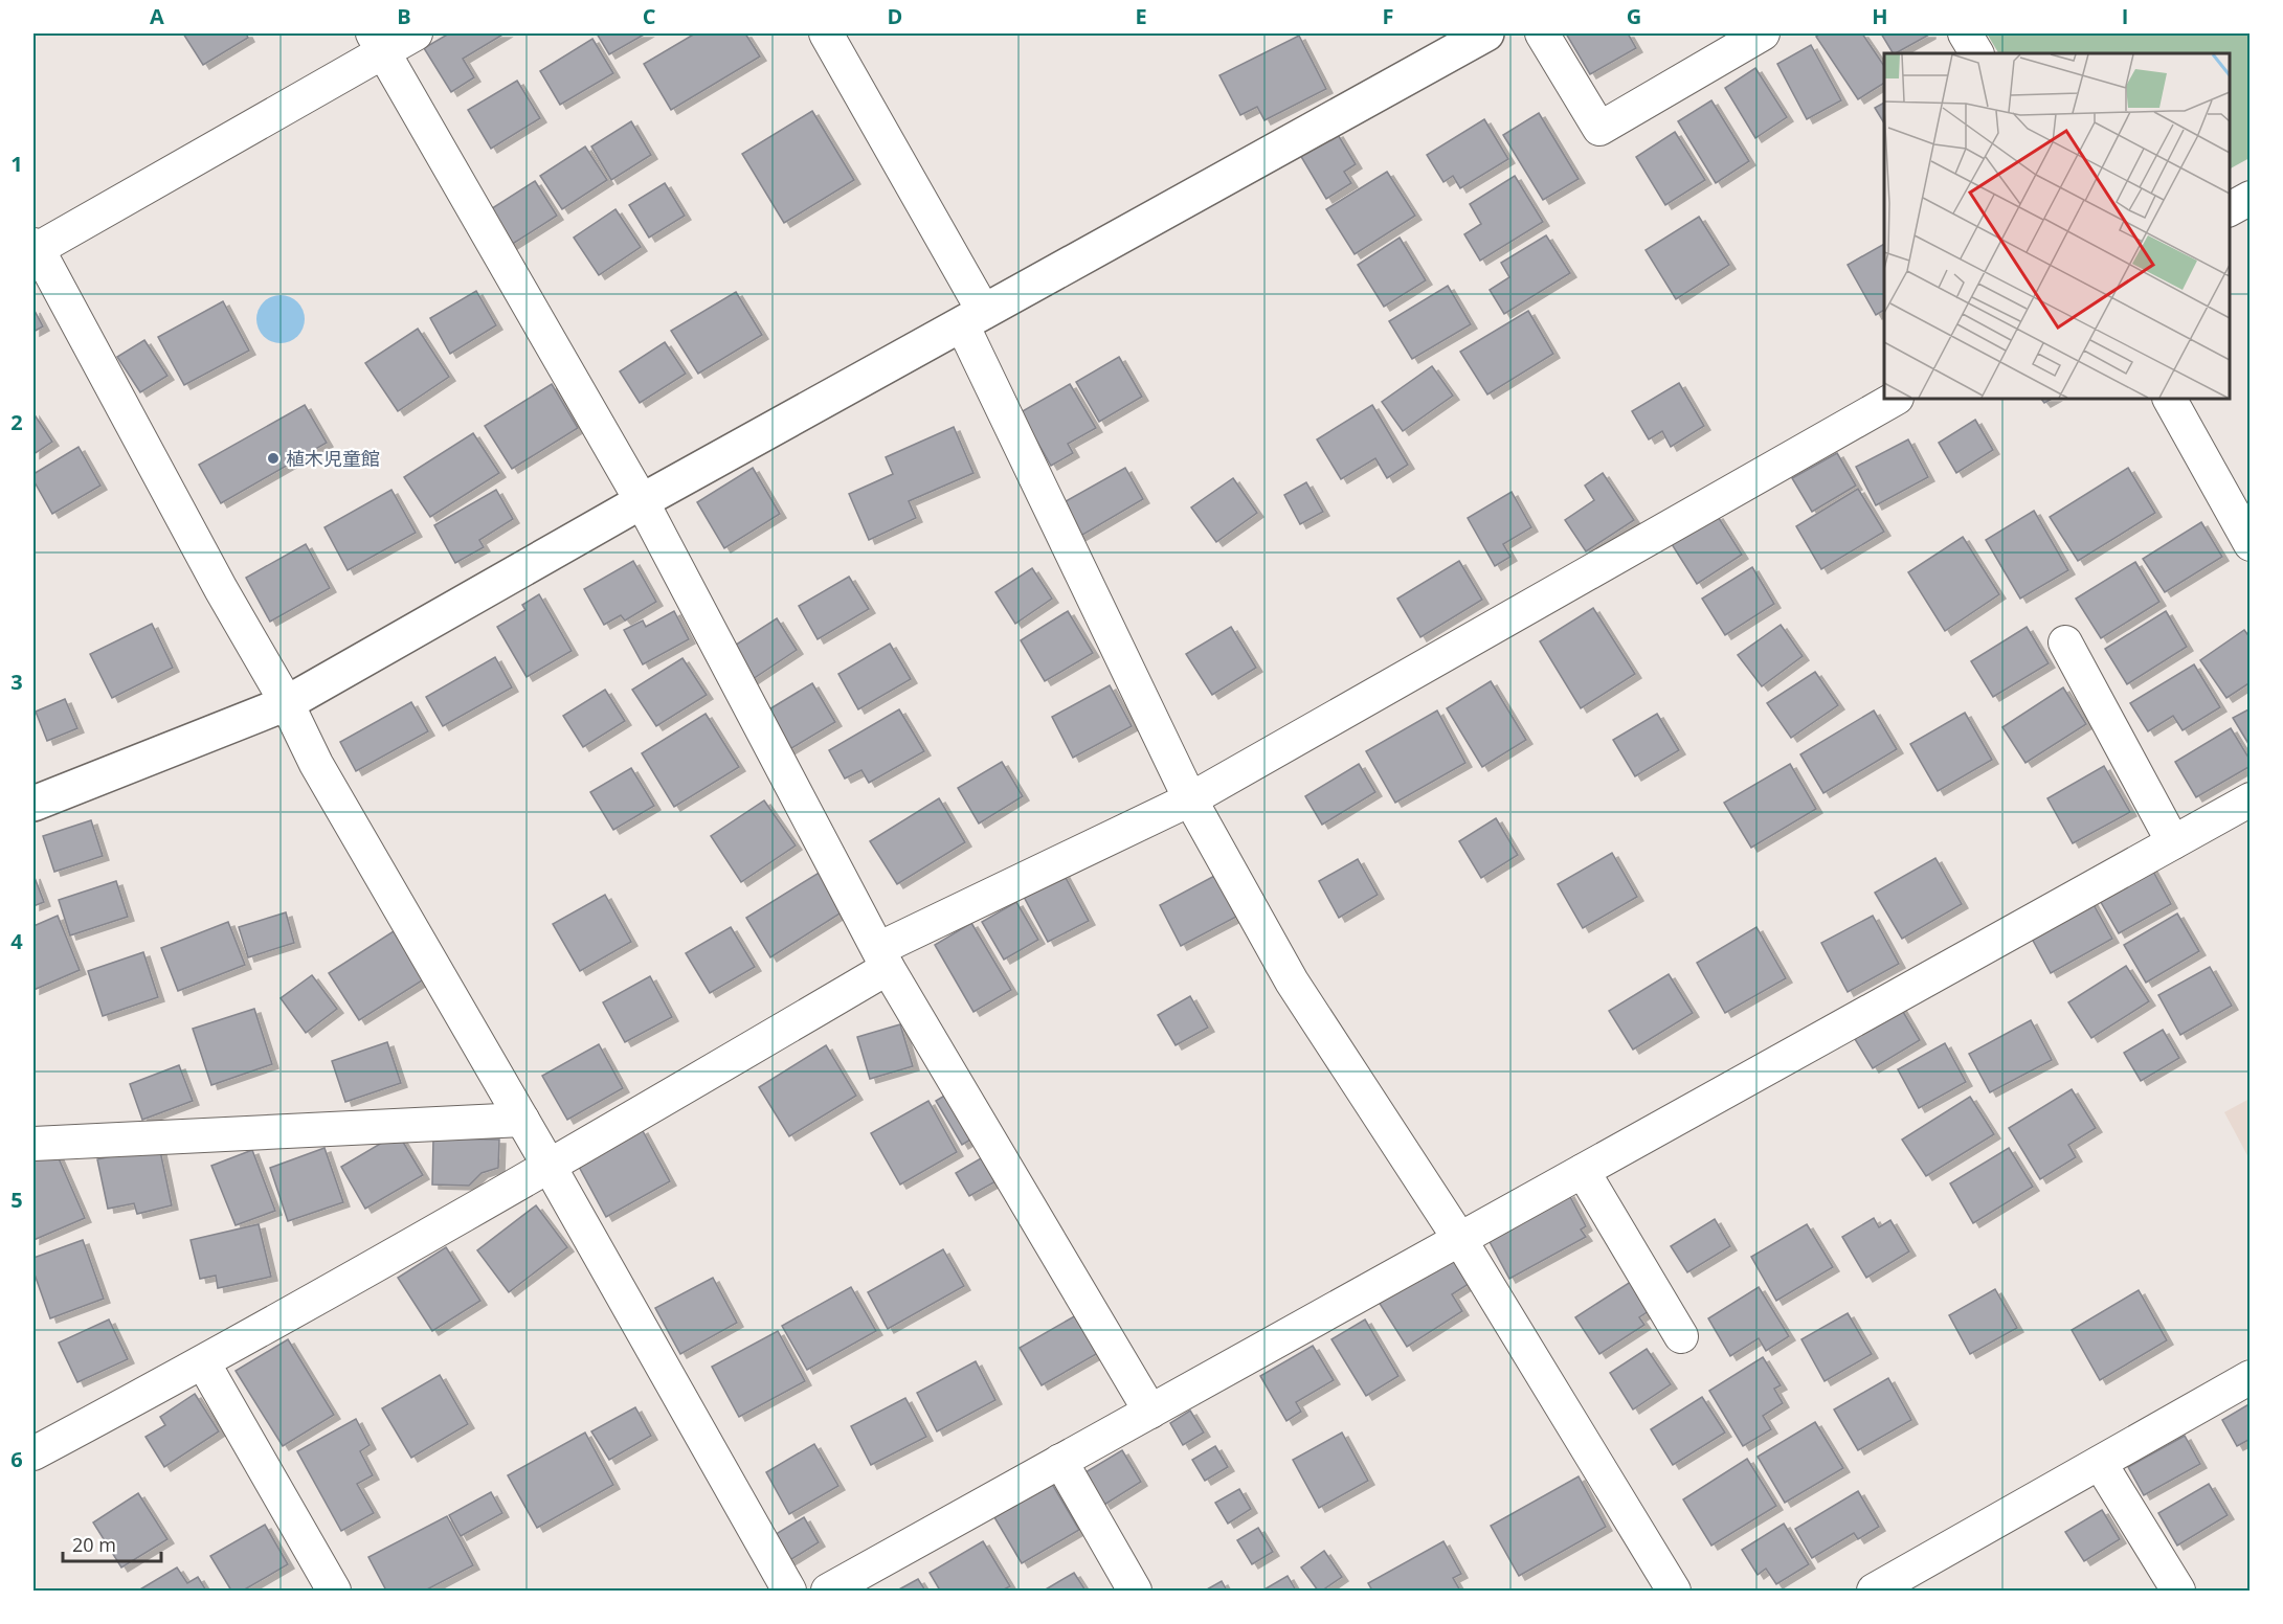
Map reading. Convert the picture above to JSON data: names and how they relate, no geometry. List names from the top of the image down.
{
  "places": ["植木児童館"],
  "scale_bar": "20 m",
  "grid": {
    "columns": [
      "A",
      "B",
      "C",
      "D",
      "E",
      "F",
      "G",
      "H",
      "I"
    ],
    "rows": [
      "1",
      "2",
      "3",
      "4",
      "5",
      "6"
    ]
  }
}
